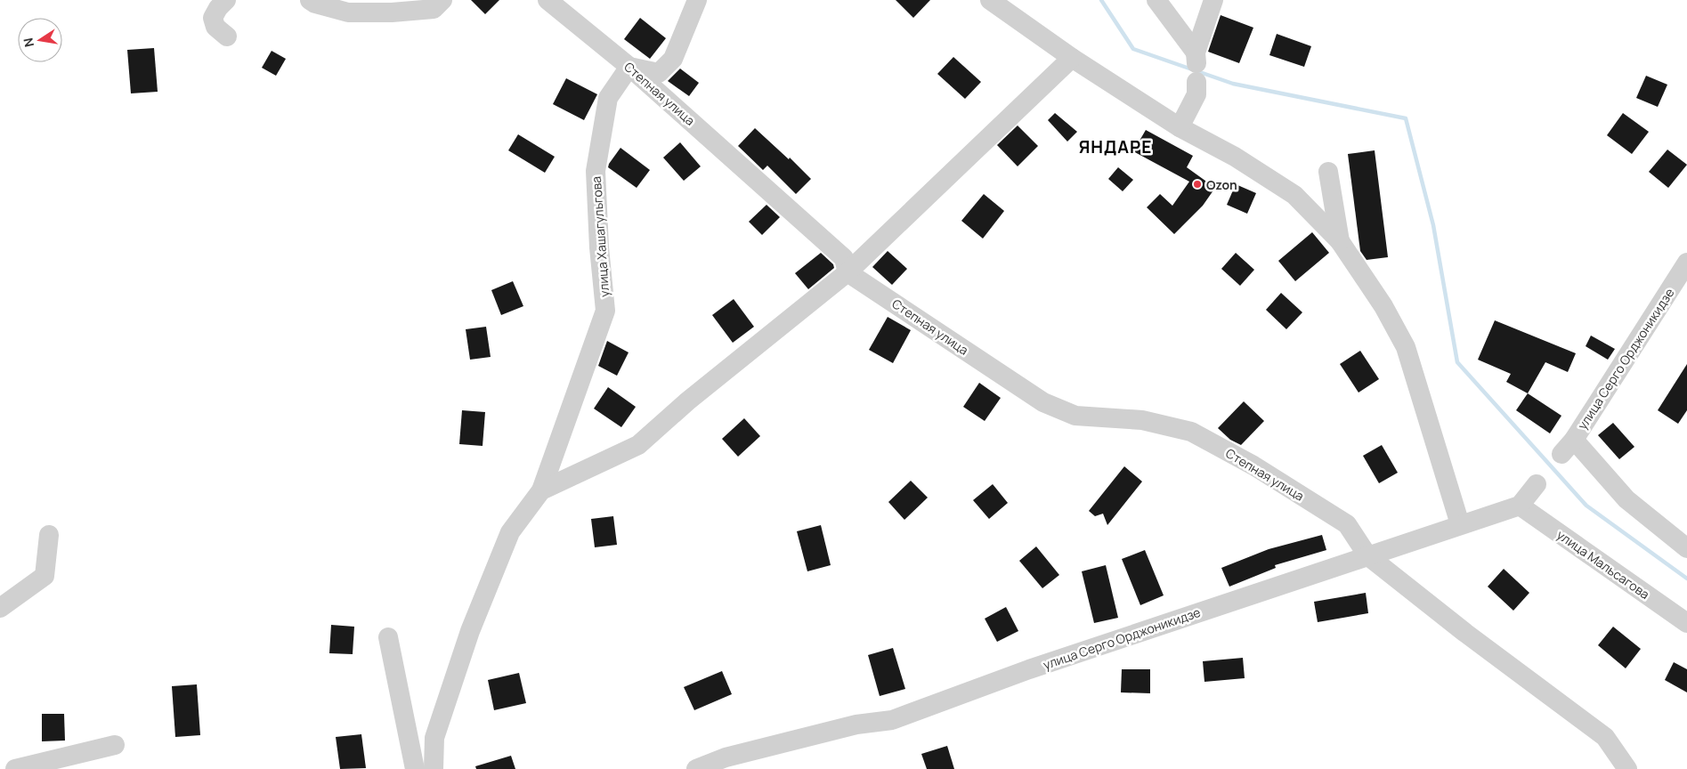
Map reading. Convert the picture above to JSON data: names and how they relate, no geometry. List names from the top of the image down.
{
  "streets": {
    "street": [
      "Степная улица",
      "улица Хашагульгова",
      "улица Серго Орджоникидзе",
      "улица Мальсагова"
    ]
  },
  "crossings": [
    ["Степная улица", "улица Хашагульгова"],
    ["Степная улица", "улица Серго Орджоникидзе"],
    ["улица Серго Орджоникидзе", "улица Мальсагова"]
  ],
  "districts": ["ЯНДАРЕ"],
  "places": ["Ozon"],
  "north": "left"
}
